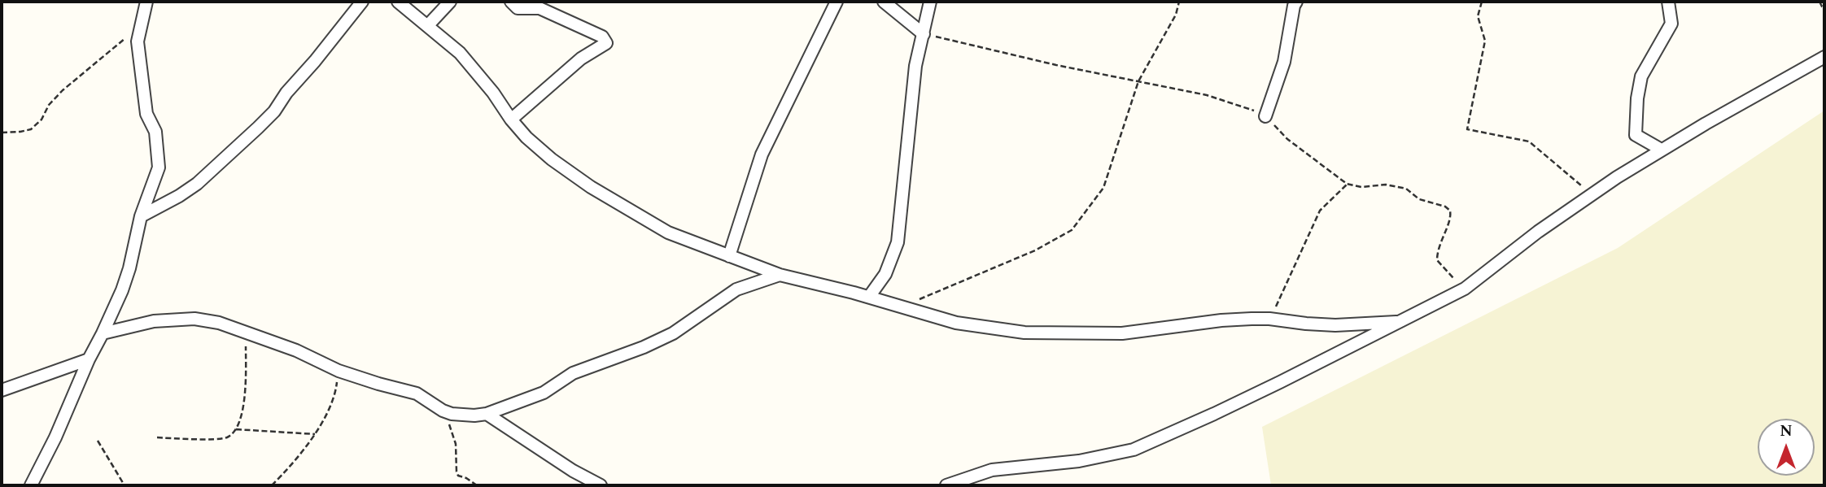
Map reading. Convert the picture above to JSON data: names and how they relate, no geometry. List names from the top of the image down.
{
  "north": "top"
}
